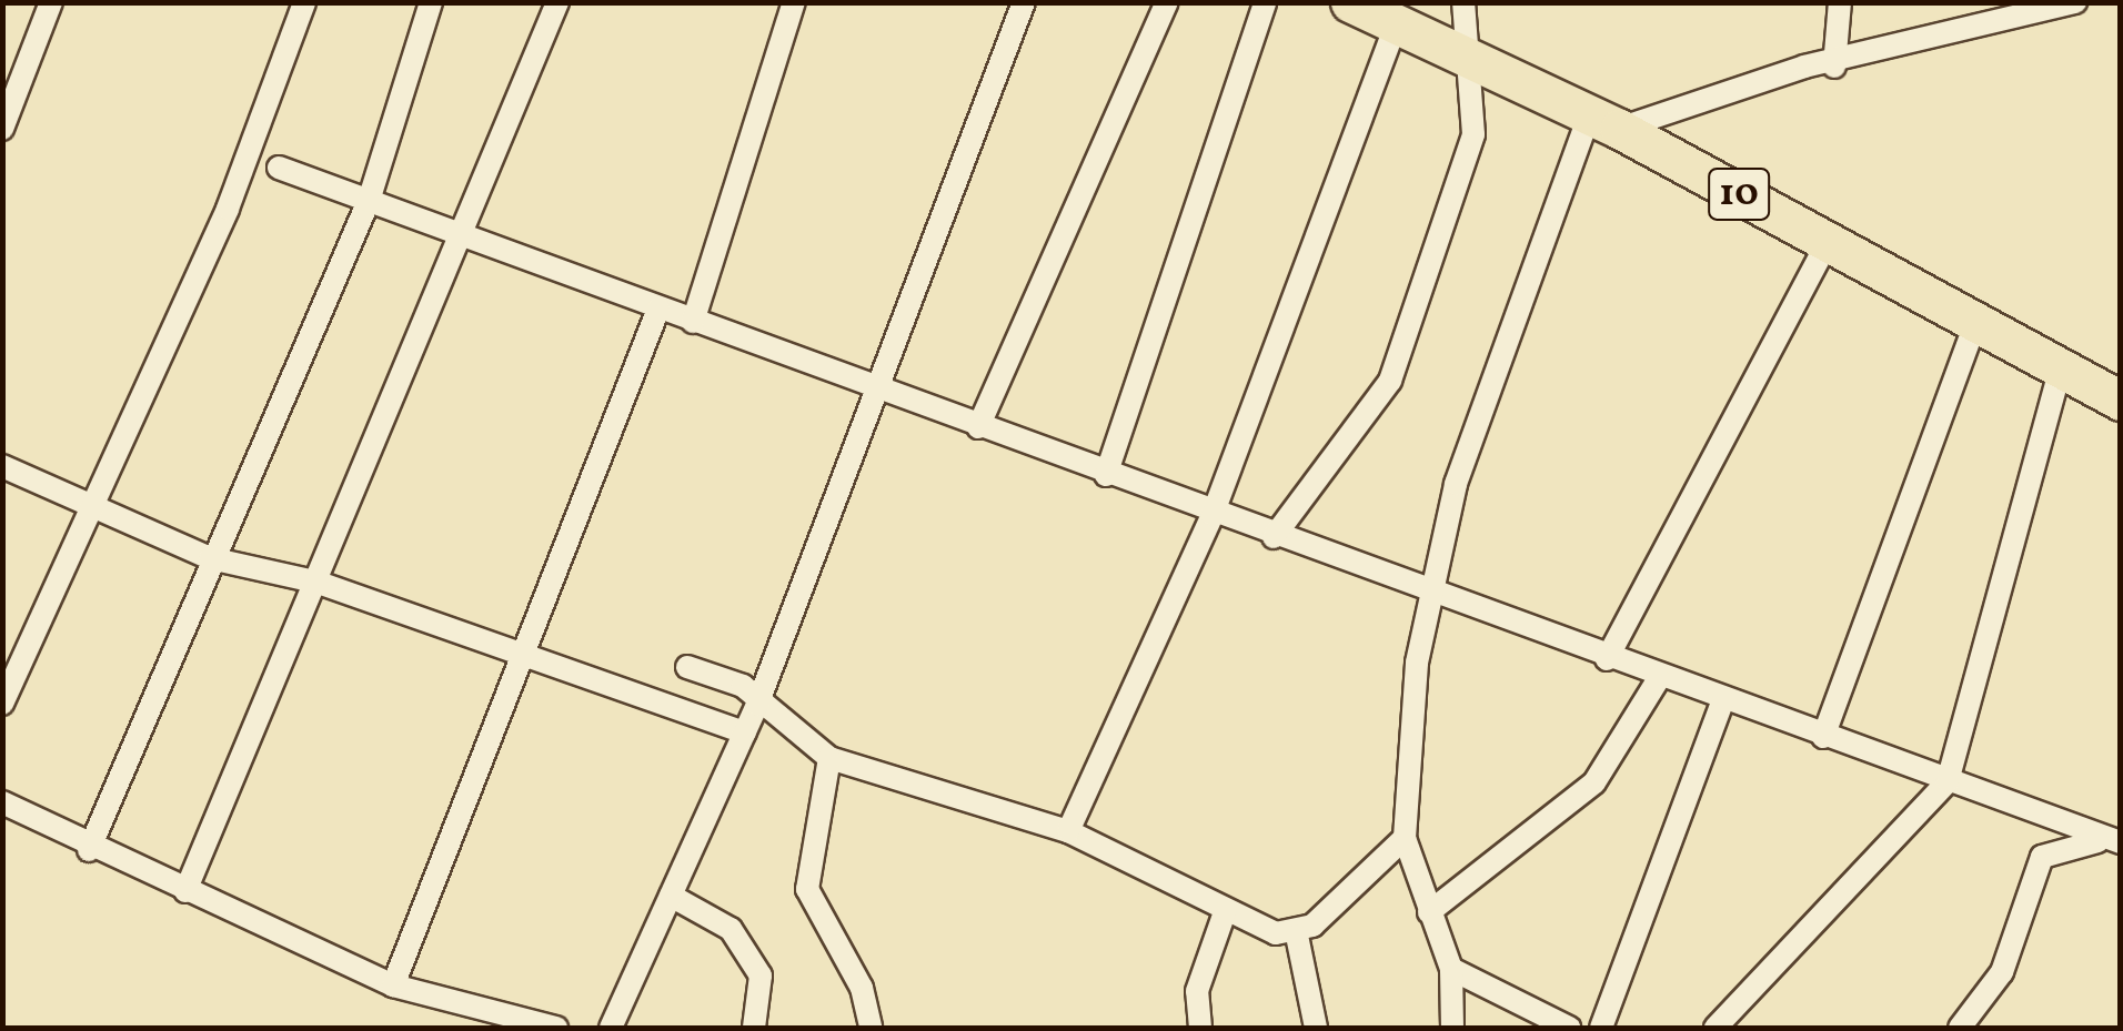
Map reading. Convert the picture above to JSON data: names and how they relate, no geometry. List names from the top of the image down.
{
  "streets": {
    "highway": ["10"]
  }
}
